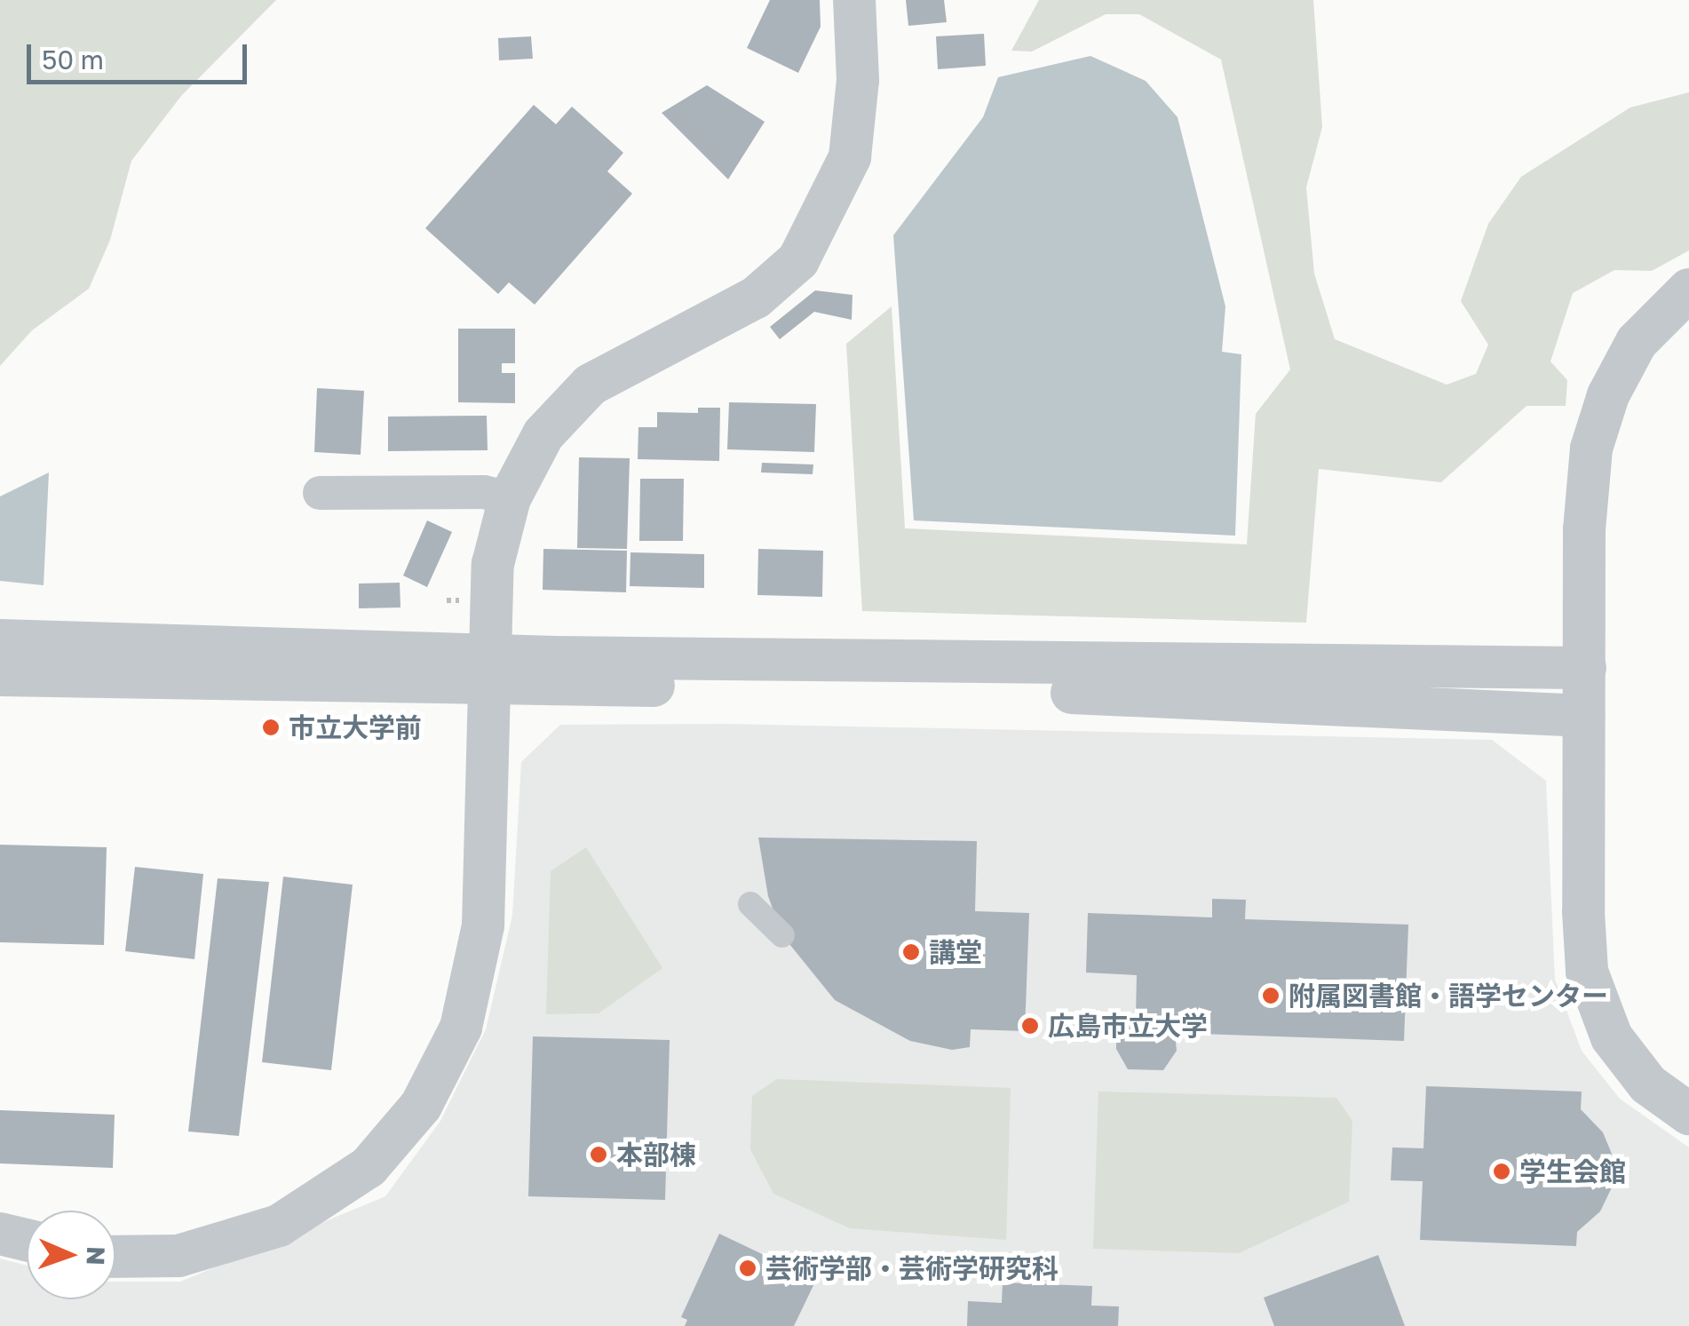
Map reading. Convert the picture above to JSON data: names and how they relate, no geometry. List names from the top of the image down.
{
  "places": [
    "市立大学前",
    "講堂",
    "附属図書館・語学センター",
    "広島市立大学",
    "本部棟",
    "学生会館",
    "芸術学部・芸術学研究科"
  ],
  "scale_bar": "50 m",
  "north": "right"
}
